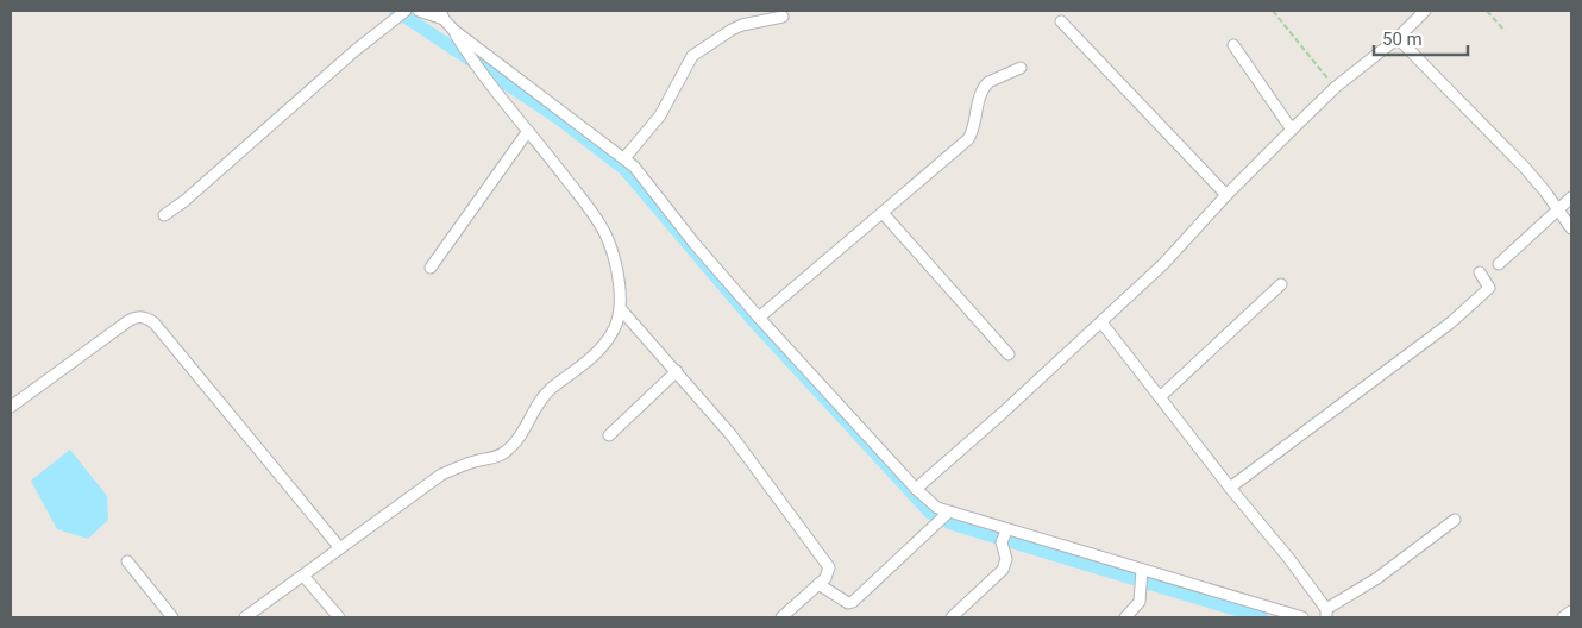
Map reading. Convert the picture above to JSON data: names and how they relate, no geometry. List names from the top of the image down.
{
  "scale_bar": "50 m"
}
